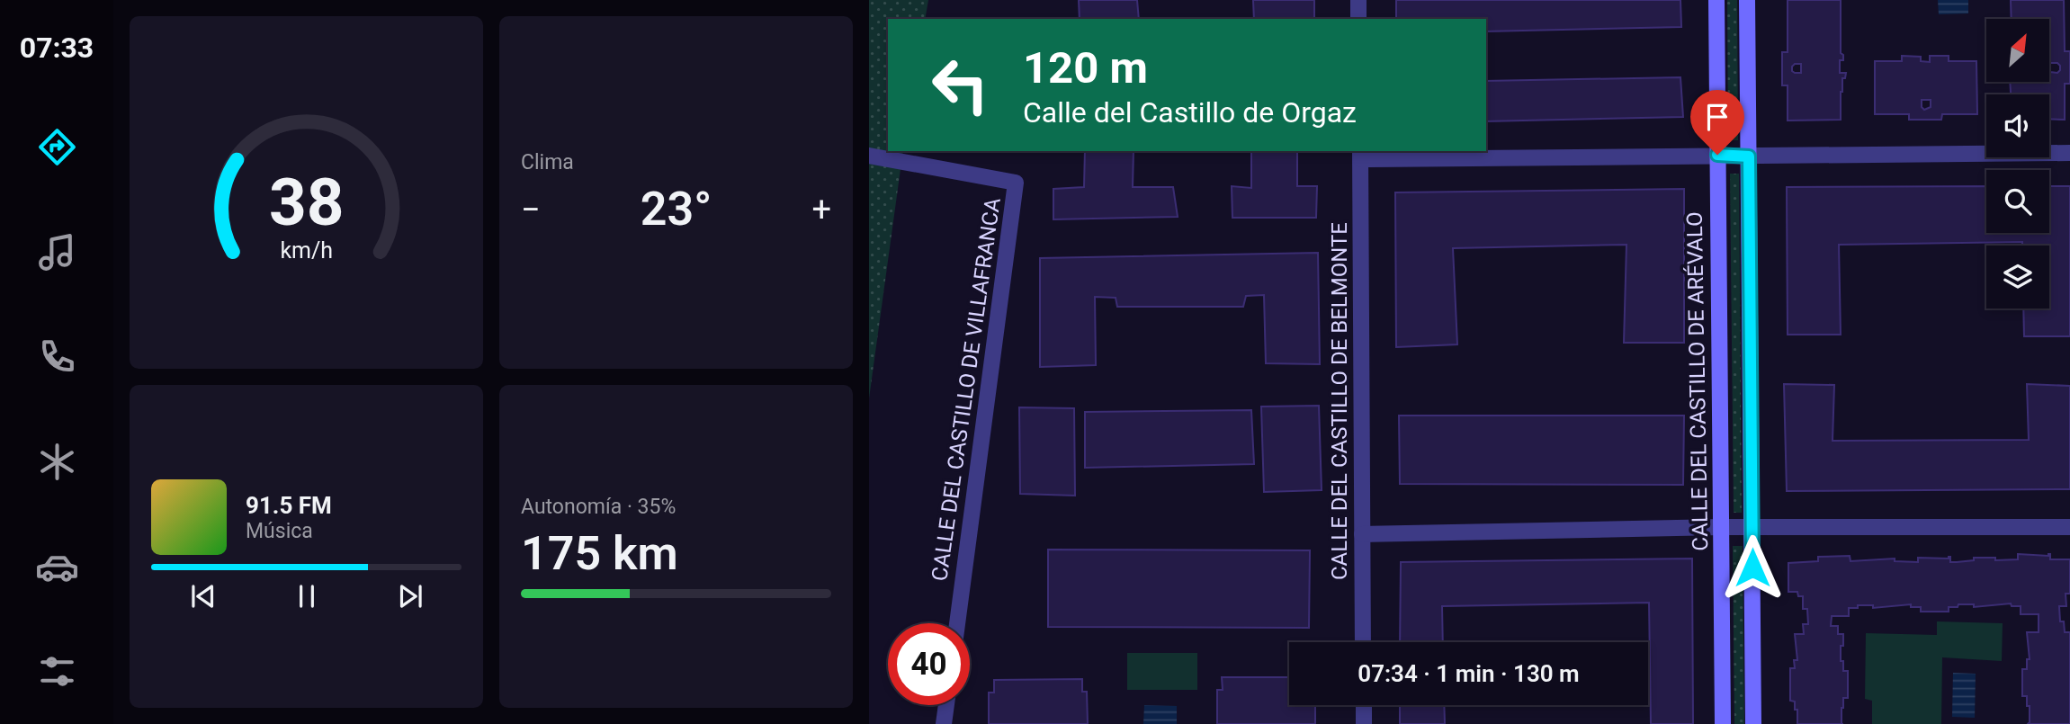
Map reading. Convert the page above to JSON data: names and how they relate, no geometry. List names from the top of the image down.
{
  "streets": {
    "street": ["CALLE DEL CASTILLO DE ARÉVALO", "CALLE DEL CASTILLO DE VILLAFRANCA", "CALLE DEL CASTILLO DE BELMONTE"]
  },
  "north": "top right",
  "page": {
    "tabs": "07:33",
    "tile": [
      "Clima",
      ["Autonomía · 35%", "175 km"]
    ],
    "turn": ["120 m", "Calle del Castillo de Orgaz"],
    "heat": ["−", "23°", "+"],
    "song": ["91.5 FM", "Música"],
    "limit": "40",
    "trip": "07:34 · 1 min · 130 m",
    "gauge": ["38", "km/h"]
  }
}
